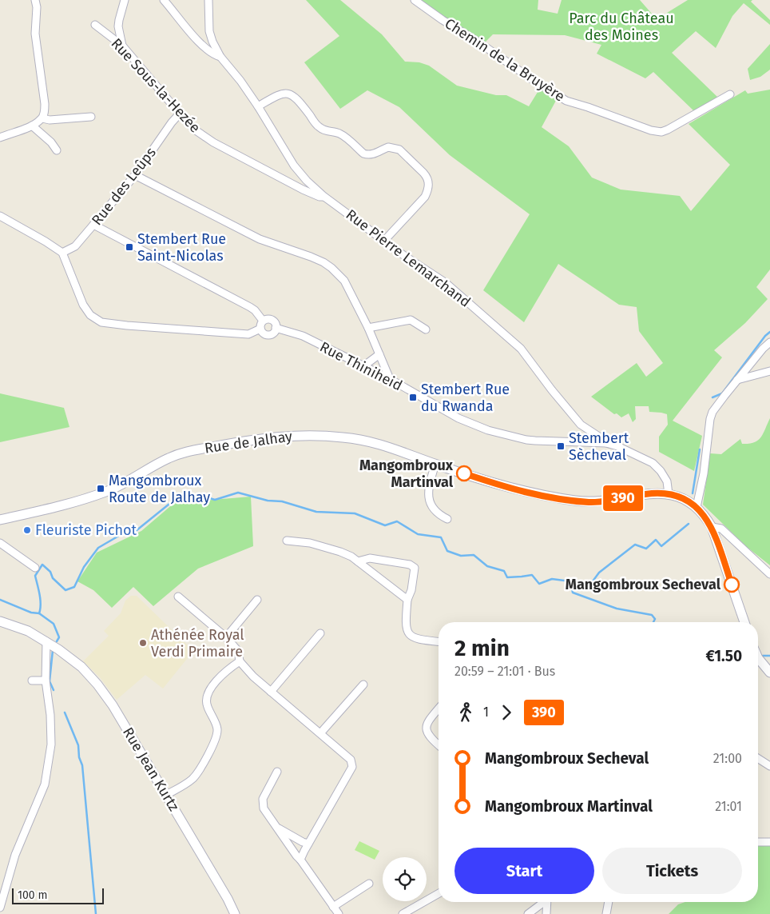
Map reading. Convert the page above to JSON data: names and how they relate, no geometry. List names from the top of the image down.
{
  "streets": {
    "main road": ["Rue de Jalhay", "Rue Jean Kurtz"],
    "street": [
      "Chemin de la Bruyère",
      "Rue Sous-la-Hezée",
      "Rue des Leûps",
      "Rue Pierre Lemarchand",
      "Rue Thiniheid"
    ]
  },
  "crossings": [
    ["Rue Sous-la-Hezée", "Rue des Leûps"],
    ["Rue Sous-la-Hezée", "Rue Pierre Lemarchand"],
    ["Rue des Leûps", "Rue Thiniheid"],
    ["Rue Pierre Lemarchand", "Rue Thiniheid"],
    ["Rue Pierre Lemarchand", "Rue de Jalhay"]
  ],
  "parks": ["Parc du Château des Moines"],
  "places": {
    "transit": [
      "Stembert Rue Saint-Nicolas",
      "Stembert Rue du Rwanda",
      "Stembert Sècheval",
      "Mangombroux Route de Jalhay"
    ],
    "other": [
      "Mangombroux Martinval",
      "Fleuriste Pichot",
      "Mangombroux Secheval",
      "Athénée Royal Verdi Primaire"
    ]
  },
  "lines": ["bus line 390"],
  "scale_bar": "100 m",
  "page": {
    "on_map": "390",
    "heading": ["2 min", "20:59 – 21:01 · Bus", "€1.50"],
    "legs": ["1", "390"],
    "list": [
      {
        "name": "Mangombroux Secheval",
        "value": "21:00"
      },
      {
        "name": "Mangombroux Martinval",
        "value": "21:01"
      }
    ],
    "buttons": ["Start", "Tickets"],
    "scale": "100 m"
  }
}
